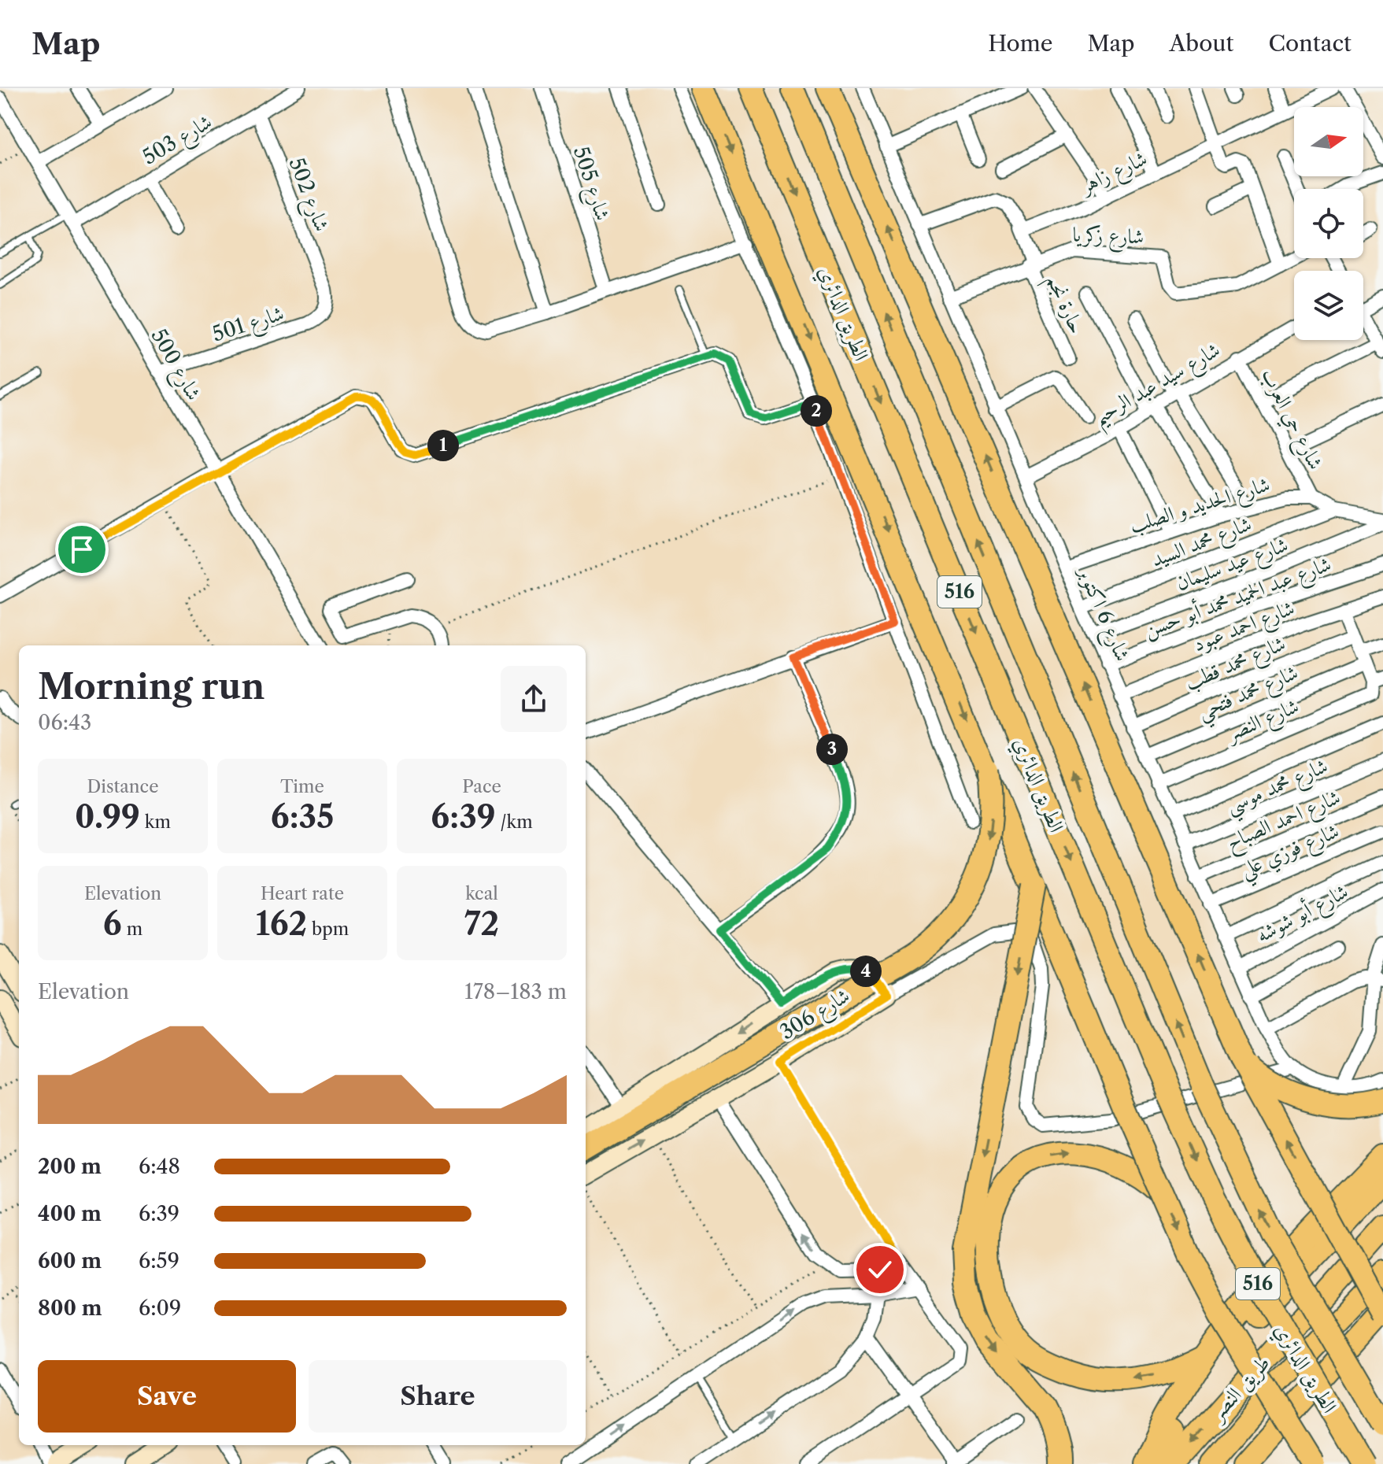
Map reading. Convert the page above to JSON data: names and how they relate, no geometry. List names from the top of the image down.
{
  "streets": {
    "highway": ["الطريق الدائري", "516", "طريق النصر"],
    "street": [
      "شارع 503",
      "شارع زاهر",
      "شارع 505",
      "شارع 502",
      "شارع زكريا",
      "حارة نجم",
      "شارع 501",
      "شارع 500",
      "شارع سيد عبد الرحيم",
      "شارع حي العرب",
      "شارع الحديد و الصلب",
      "شارع محمد السيد",
      "شارع عيد سليمان",
      "شارع عبد الحميد محمد أبو حسن",
      "شارع 6 اكتوبر",
      "شارع احمد عبود",
      "شارع محمد قطب",
      "شارع محمد فتحي",
      "شارع النصر",
      "شارع محمد موسي",
      "شارع احمد الصباح",
      "شارع فوزي علي",
      "شارع أبو شوشه",
      "شارع 306"
    ]
  },
  "crossings": [
    ["شارع 503", "شارع 502"],
    ["شارع 503", "شارع 500"],
    ["شارع زاهر", "حارة نجم"],
    ["شارع 502", "شارع 501"],
    ["شارع زكريا", "حارة نجم"],
    ["شارع زكريا", "شارع 6 اكتوبر"],
    ["شارع 501", "شارع 500"],
    ["شارع سيد عبد الرحيم", "شارع حي العرب"],
    ["شارع سيد عبد الرحيم", "شارع 6 اكتوبر"],
    ["شارع حي العرب", "شارع الحديد و الصلب"],
    ["شارع الحديد و الصلب", "شارع 6 اكتوبر"],
    ["شارع محمد السيد", "شارع 6 اكتوبر"],
    ["شارع عيد سليمان", "شارع 6 اكتوبر"],
    ["شارع عبد الحميد محمد أبو حسن", "شارع 6 اكتوبر"],
    ["شارع 6 اكتوبر", "شارع احمد عبود"],
    ["شارع 6 اكتوبر", "شارع محمد قطب"],
    ["شارع 6 اكتوبر", "شارع محمد فتحي"],
    ["شارع 6 اكتوبر", "شارع النصر"],
    ["شارع 6 اكتوبر", "شارع محمد موسي"],
    ["شارع 6 اكتوبر", "شارع احمد الصباح"],
    ["شارع 6 اكتوبر", "شارع فوزي علي"],
    ["شارع 6 اكتوبر", "شارع أبو شوشه"]
  ],
  "north": "right",
  "page": {
    "header": "Map",
    "nav": [
      "Home",
      "Map",
      "About",
      "Contact"
    ],
    "pins": [
      "2",
      "1",
      "3",
      "4"
    ],
    "heading": ["Morning run", "06:43"],
    "stats": [
      ["Distance", "0.99 km"],
      ["Time", "6:35"],
      ["Pace", "6:39 /km"],
      ["Elevation", "6 m"],
      ["Heart rate", "162 bpm"],
      ["kcal", "72"]
    ],
    "chart": ["Elevation", "178–183 m"],
    "list": [
      {
        "name": "200 m",
        "note": "6:48"
      },
      {
        "name": "400 m",
        "note": "6:39"
      },
      {
        "name": "600 m",
        "note": "6:59"
      },
      {
        "name": "800 m",
        "note": "6:09"
      }
    ],
    "buttons": ["Save", "Share"]
  }
}
